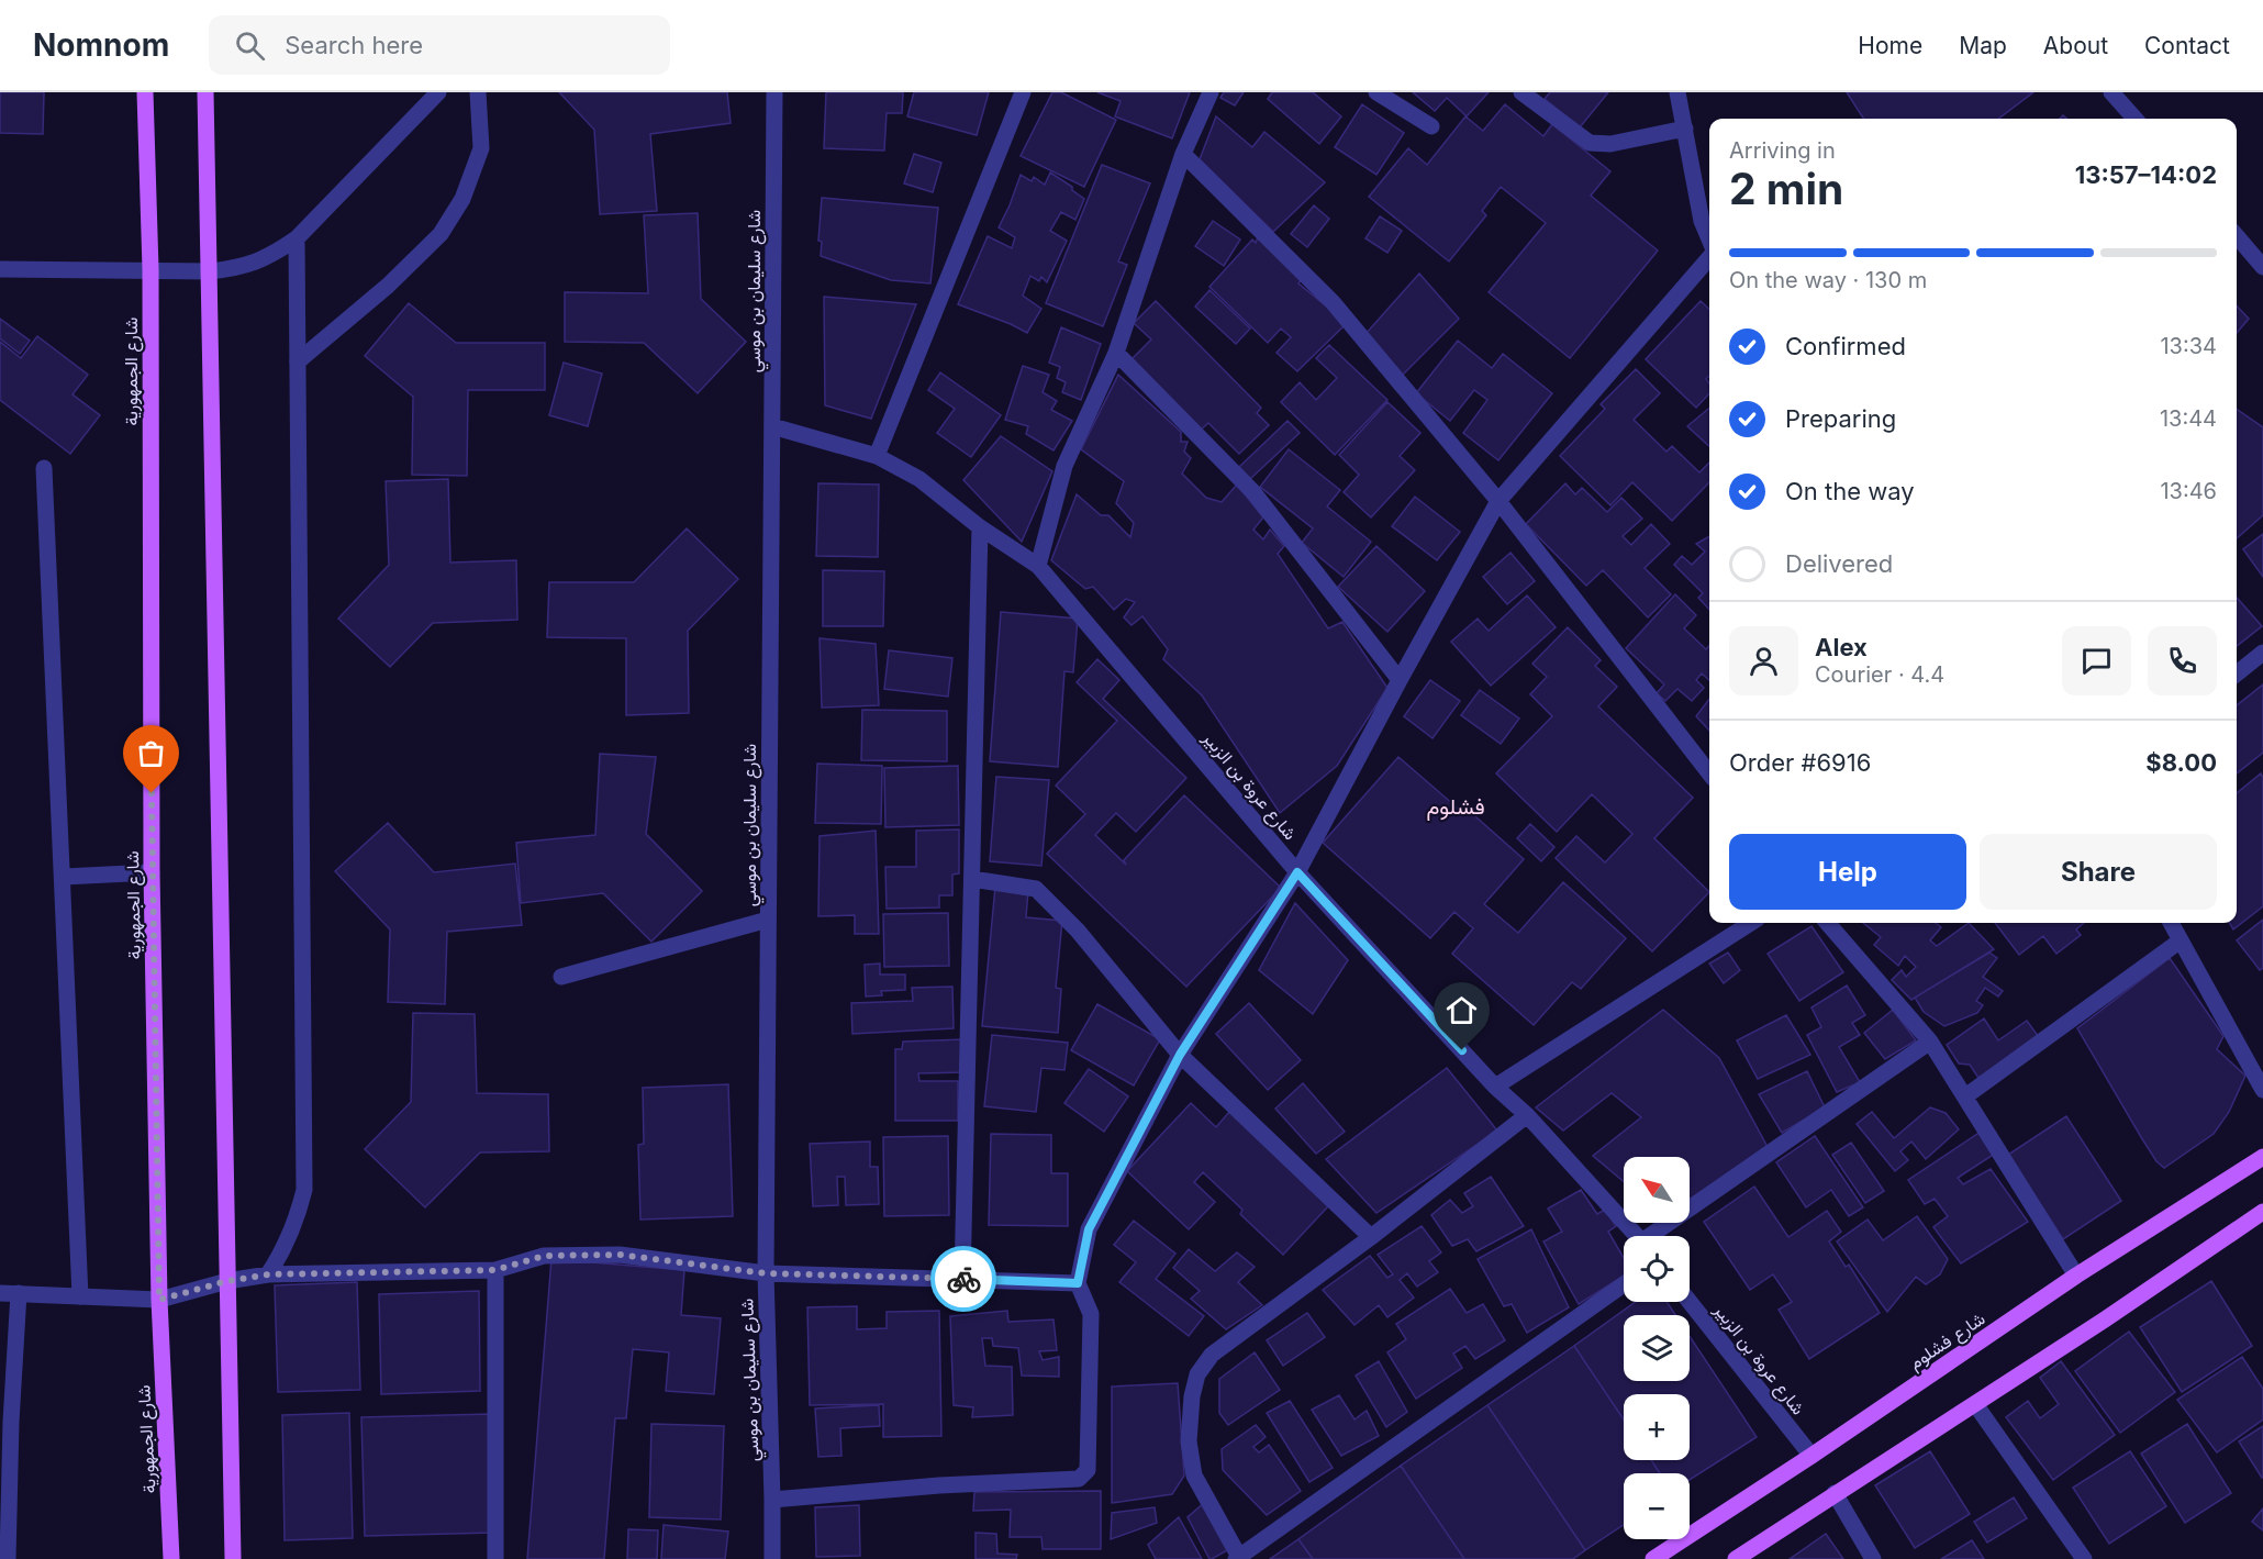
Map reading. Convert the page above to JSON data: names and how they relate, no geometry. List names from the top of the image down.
{
  "streets": {
    "main road": ["شارع الجمهورية", "شارع فشلوم"],
    "street": ["شارع سليمان بن موسي", "شارع عروة بن الزبير"]
  },
  "crossings": [
    ["شارع سليمان بن موسي", "شارع عروة بن الزبير"],
    ["شارع عروة بن الزبير", "شارع فشلوم"]
  ],
  "districts": ["فشلوم"],
  "north": "top left",
  "page": {
    "header": "Nomnom",
    "search": "Search here",
    "nav": [
      "Home",
      "Map",
      "About",
      "Contact"
    ],
    "heading": ["2 min", "Arriving in", "13:57–14:02"],
    "panel": [
      "Alex",
      "Courier · 4.4",
      "Order #6916",
      "$8.00"
    ],
    "bar": "On the way · 130 m",
    "list": [
      ["Confirmed", "13:34"],
      ["Preparing", "13:44"],
      ["On the way", "13:46"],
      "Delivered"
    ],
    "buttons": ["Help", "Share"],
    "map_buttons": ["+", "−"]
  }
}
